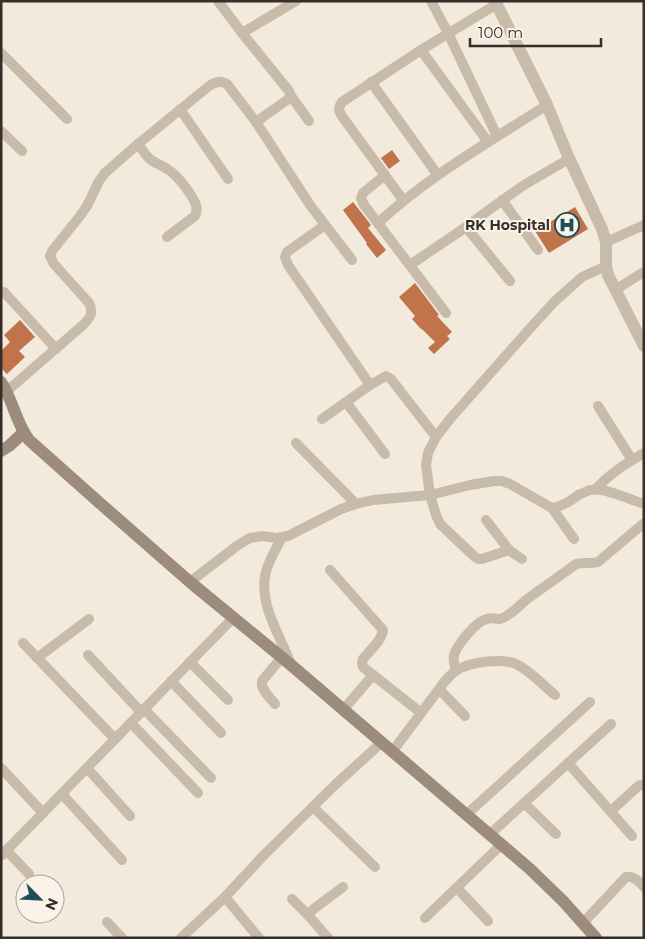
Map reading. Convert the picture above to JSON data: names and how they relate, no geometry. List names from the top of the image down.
{
  "places": {
    "hospital": ["RK Hospital"]
  },
  "scale_bar": "100 m",
  "north": "bottom right"
}
